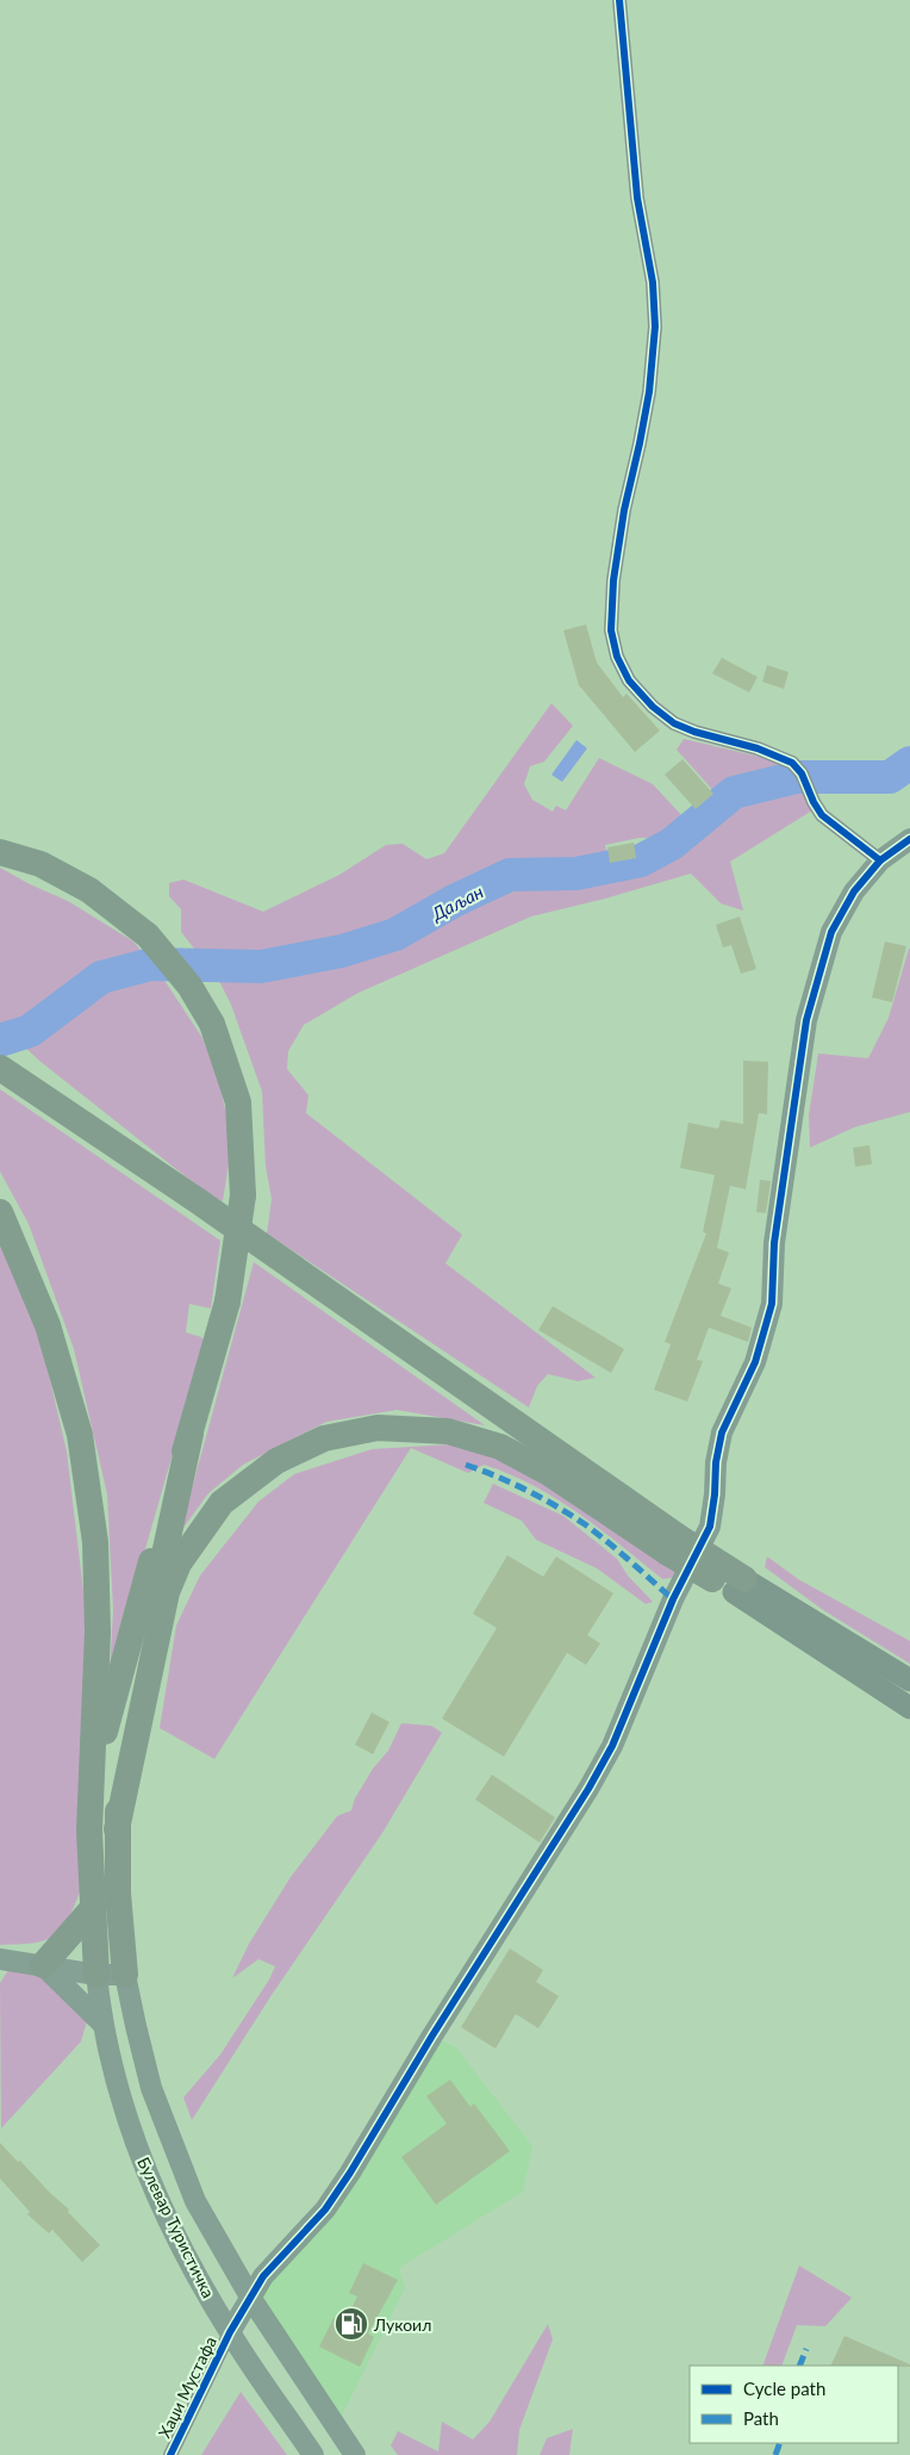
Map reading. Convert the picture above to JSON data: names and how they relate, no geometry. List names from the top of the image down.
{
  "streets": {
    "street": ["Булевар Туристичка", "Хаџи Мустафа"]
  },
  "crossings": [
    ["Булевар Туристичка", "Хаџи Мустафа"]
  ],
  "water": ["Даљан"],
  "places": {
    "fuel station": ["Лукоил"]
  },
  "legend": ["Cycle path", "Path"]
}
